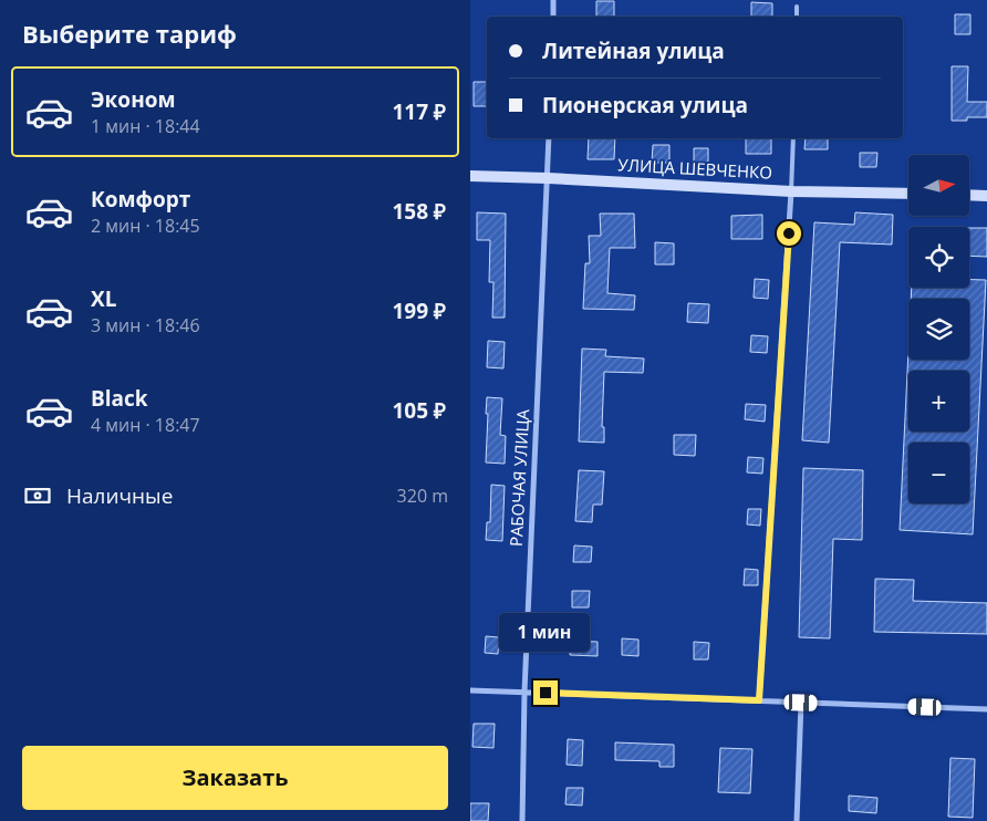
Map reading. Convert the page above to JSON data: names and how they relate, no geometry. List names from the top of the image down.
{
  "streets": {
    "street": ["УЛИЦА ШЕВЧЕНКО", "РАБОЧАЯ УЛИЦА"]
  },
  "crossings": [
    ["УЛИЦА ШЕВЧЕНКО", "РАБОЧАЯ УЛИЦА"]
  ],
  "north": "right",
  "page": {
    "heading": "Выберите тариф",
    "banner": ["Литейная улица", "Пионерская улица"],
    "list": [
      {
        "name": "Эконом",
        "note": "1 мин · 18:44",
        "value": "117 ₽"
      },
      {
        "name": "Комфорт",
        "note": "2 мин · 18:45",
        "value": "158 ₽"
      },
      {
        "name": "XL",
        "note": "3 мин · 18:46",
        "value": "199 ₽"
      },
      {
        "name": "Black",
        "note": "4 мин · 18:47",
        "value": "105 ₽"
      }
    ],
    "map_buttons": ["+", "−"],
    "pay": ["Наличные", "320 m"],
    "bubble": "1 мин",
    "buttons": "Заказать"
  }
}
